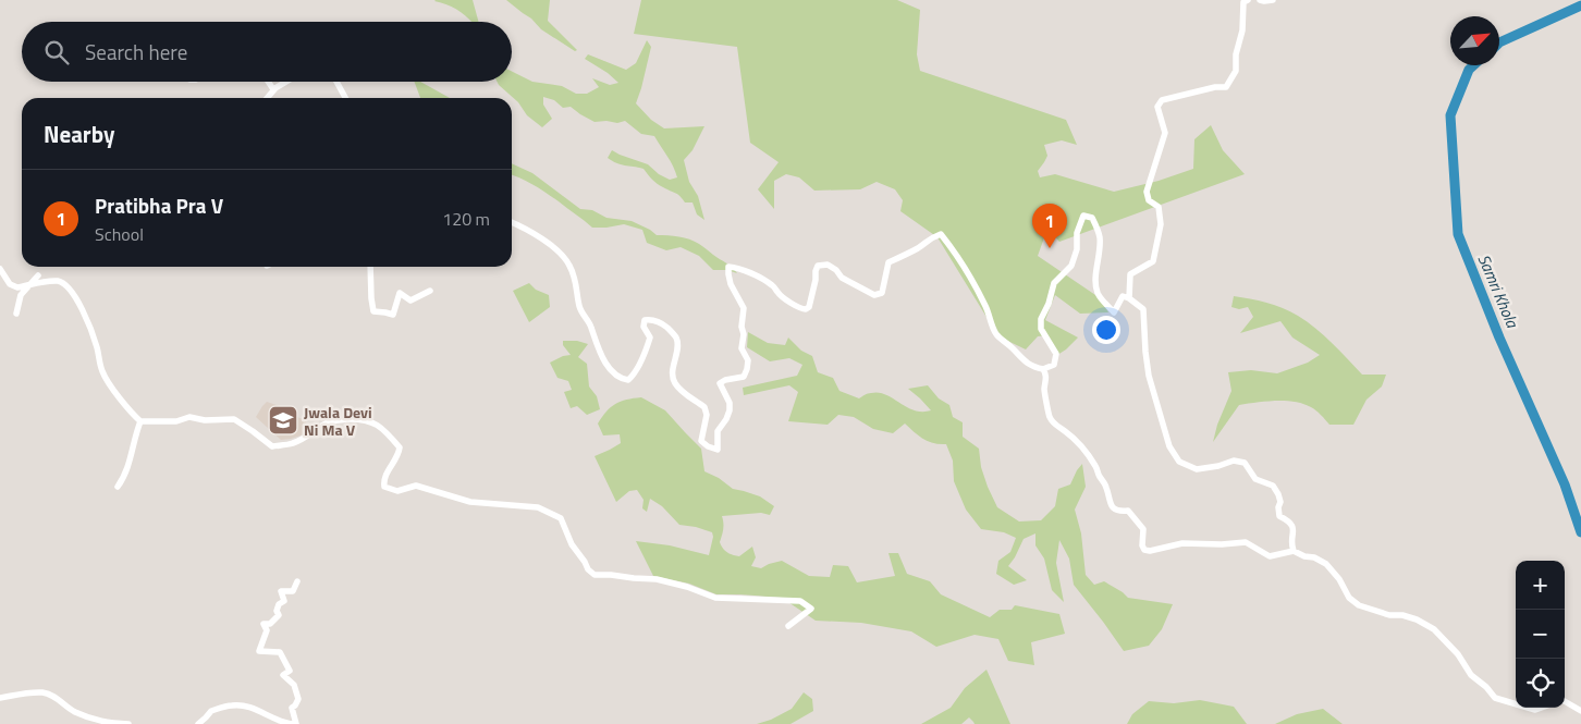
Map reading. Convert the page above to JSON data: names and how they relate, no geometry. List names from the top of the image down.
{
  "water": ["Samri Khola"],
  "places": {
    "school or university": ["Jwala Devi Ni Ma V"]
  },
  "north": "top right",
  "page": {
    "search": "Search here",
    "heading": "Nearby",
    "list": [
      {
        "mark": "1",
        "name": "Pratibha Pra V",
        "note": "School",
        "value": "120 m"
      }
    ],
    "pins": "1",
    "map_buttons": ["+", "−"]
  }
}
